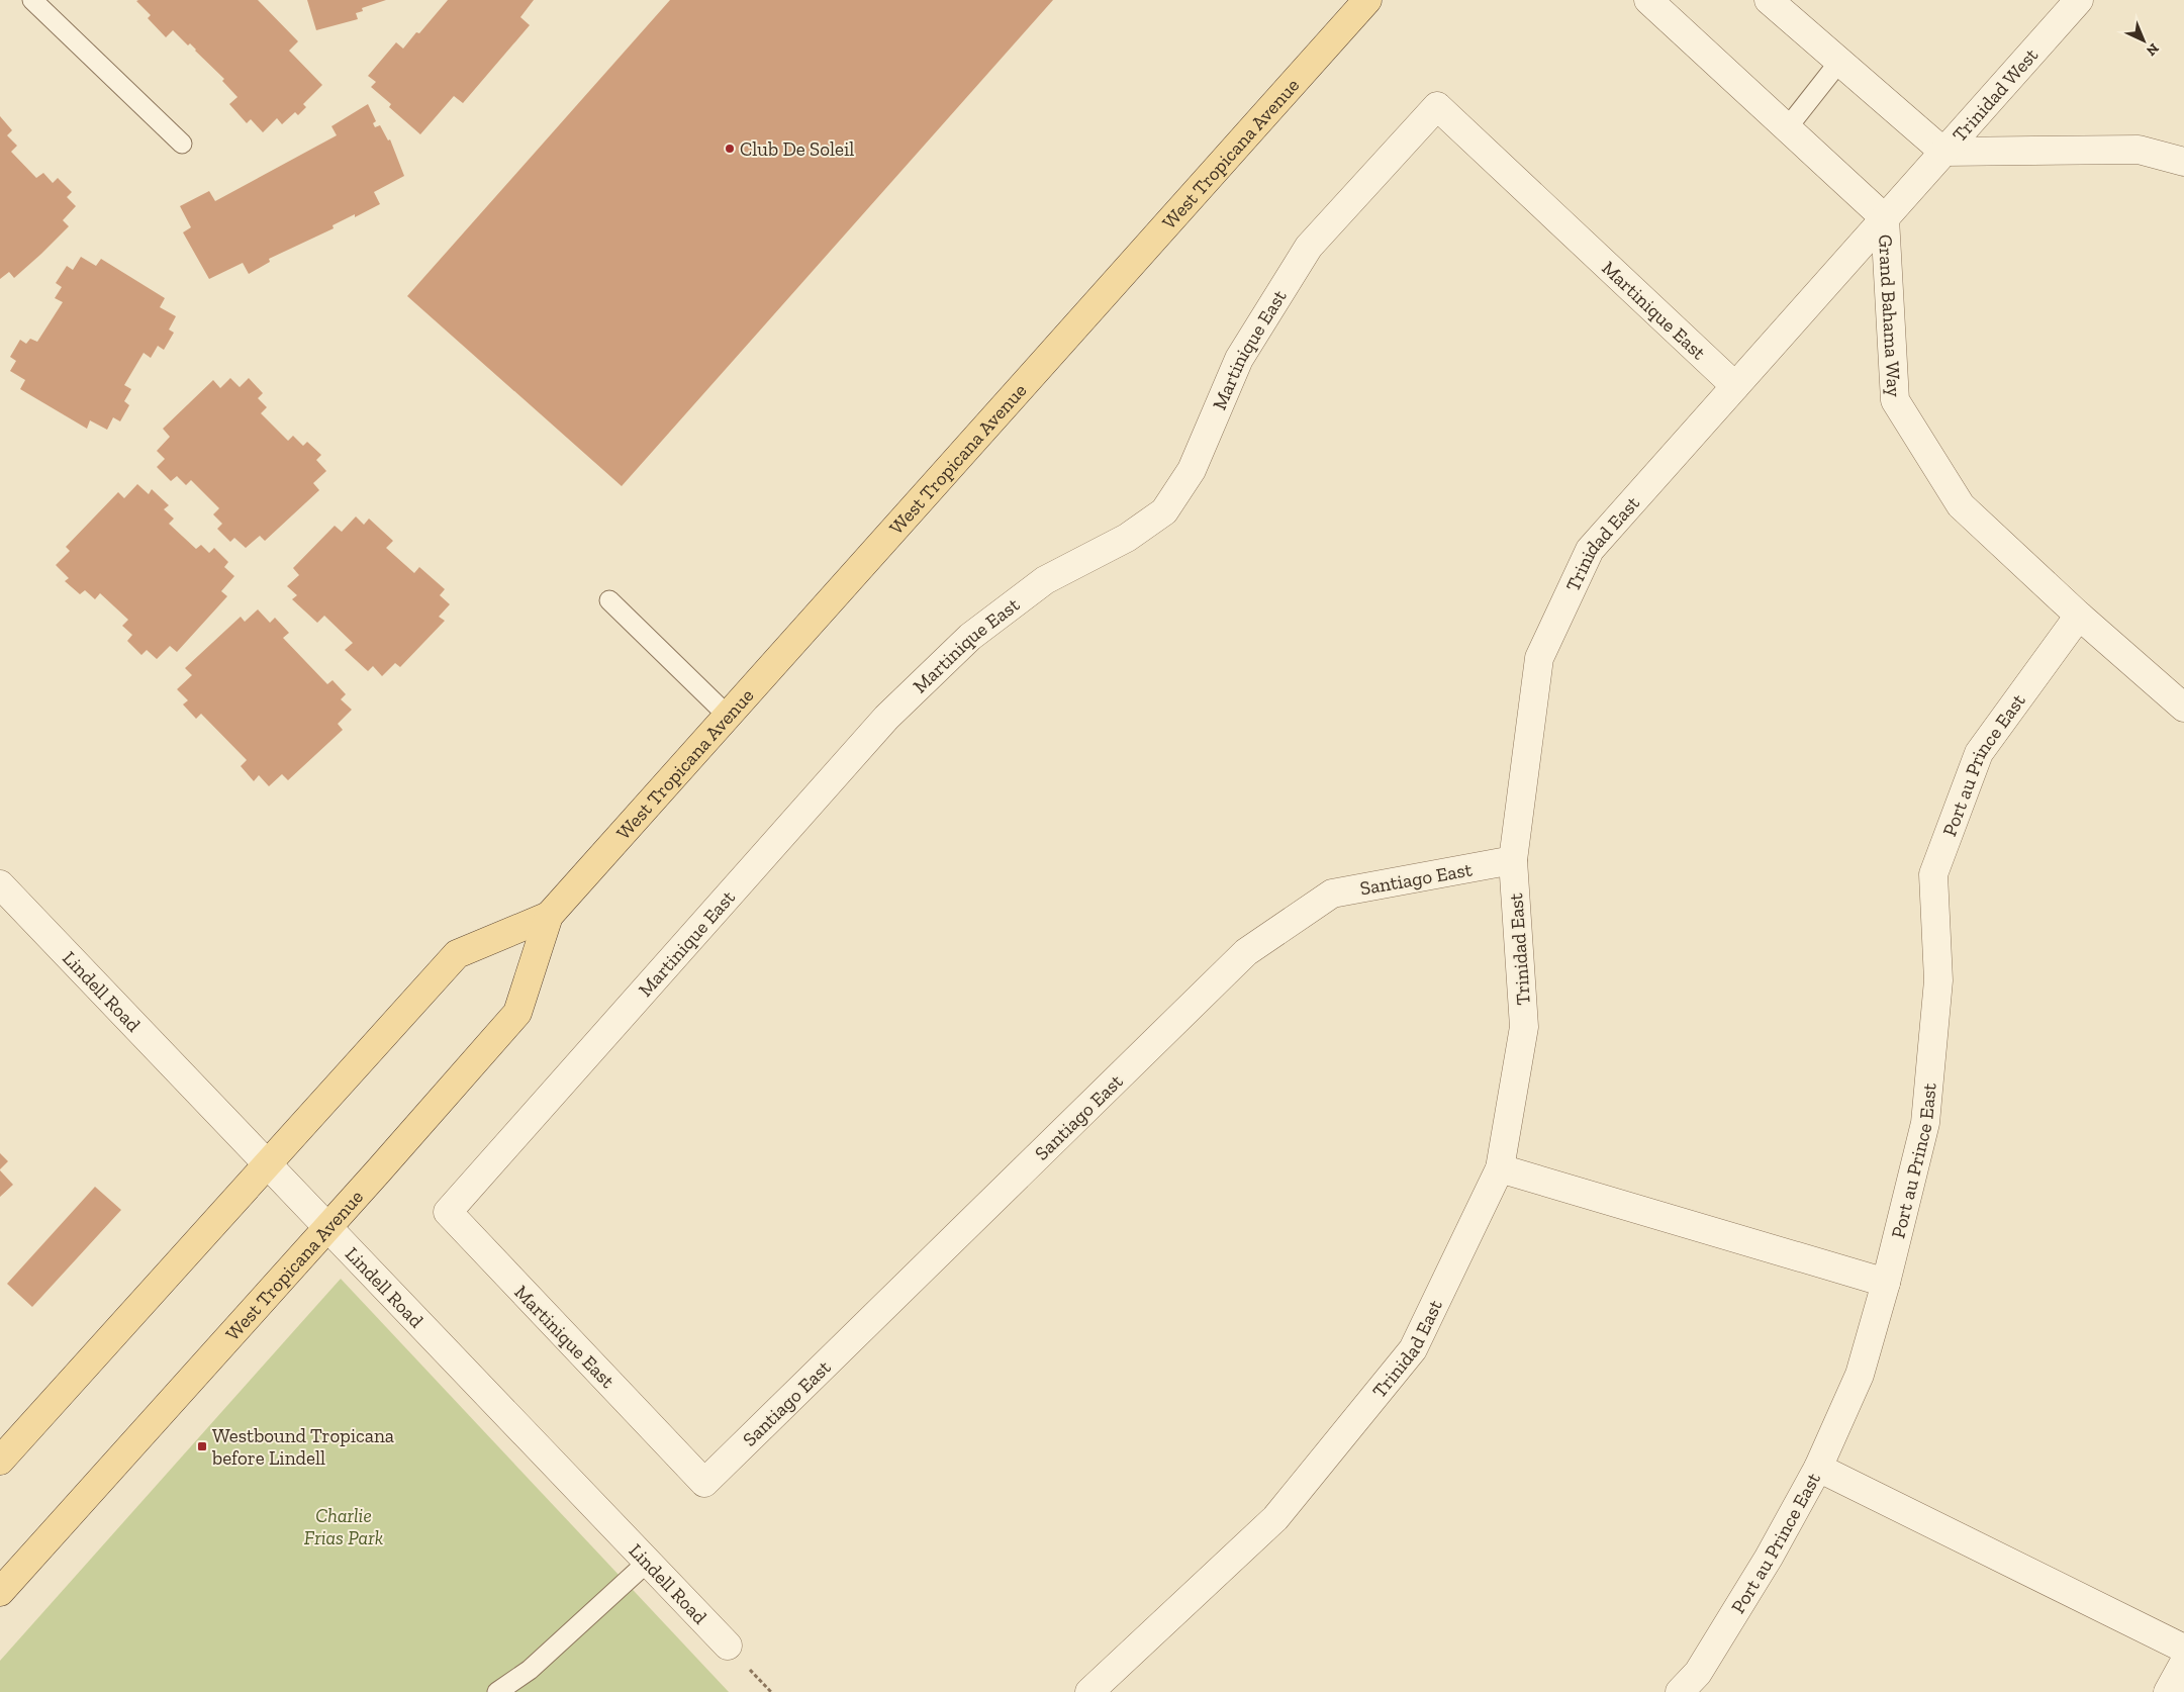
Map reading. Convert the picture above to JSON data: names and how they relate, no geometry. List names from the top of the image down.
{
  "streets": {
    "main road": ["West Tropicana Avenue"],
    "street": [
      "Trinidad West",
      "Martinique East",
      "Grand Bahama Way",
      "Trinidad East",
      "Port au Prince East",
      "Santiago East",
      "Lindell Road"
    ]
  },
  "crossings": [
    ["Trinidad West", "Trinidad East"],
    ["West Tropicana Avenue", "Lindell Road"],
    ["Martinique East", "Trinidad East"],
    ["Martinique East", "Santiago East"],
    ["Grand Bahama Way", "Trinidad East"],
    ["Grand Bahama Way", "Port au Prince East"],
    ["Trinidad East", "Santiago East"]
  ],
  "parks": ["Charlie Frias Park"],
  "places": {
    "other": ["Club De Soleil"],
    "transit": ["Westbound Tropicana before Lindell"]
  },
  "north": "bottom right"
}
